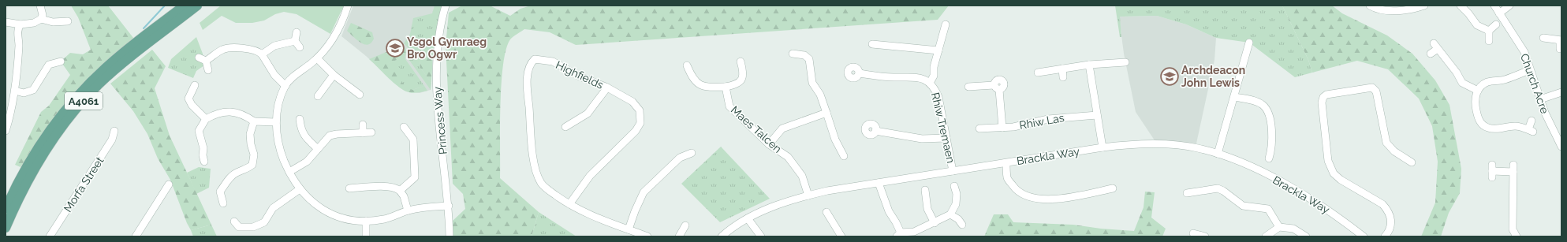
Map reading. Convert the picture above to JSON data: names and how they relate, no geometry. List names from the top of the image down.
{
  "streets": {
    "main road": ["A4061"],
    "street": [
      "Highfields",
      "Church Acre",
      "Princess Way",
      "Rhiw Las",
      "Rhiw Tremaen",
      "Maes Talcen",
      "Brackla Way",
      "Morfa Street"
    ]
  },
  "crossings": [
    ["Rhiw Tremaen", "Brackla Way"],
    ["Maes Talcen", "Brackla Way"]
  ],
  "places": {
    "school or university": ["Ysgol Gymraeg Bro Ogwr", "Archdeacon John Lewis"]
  }
}
